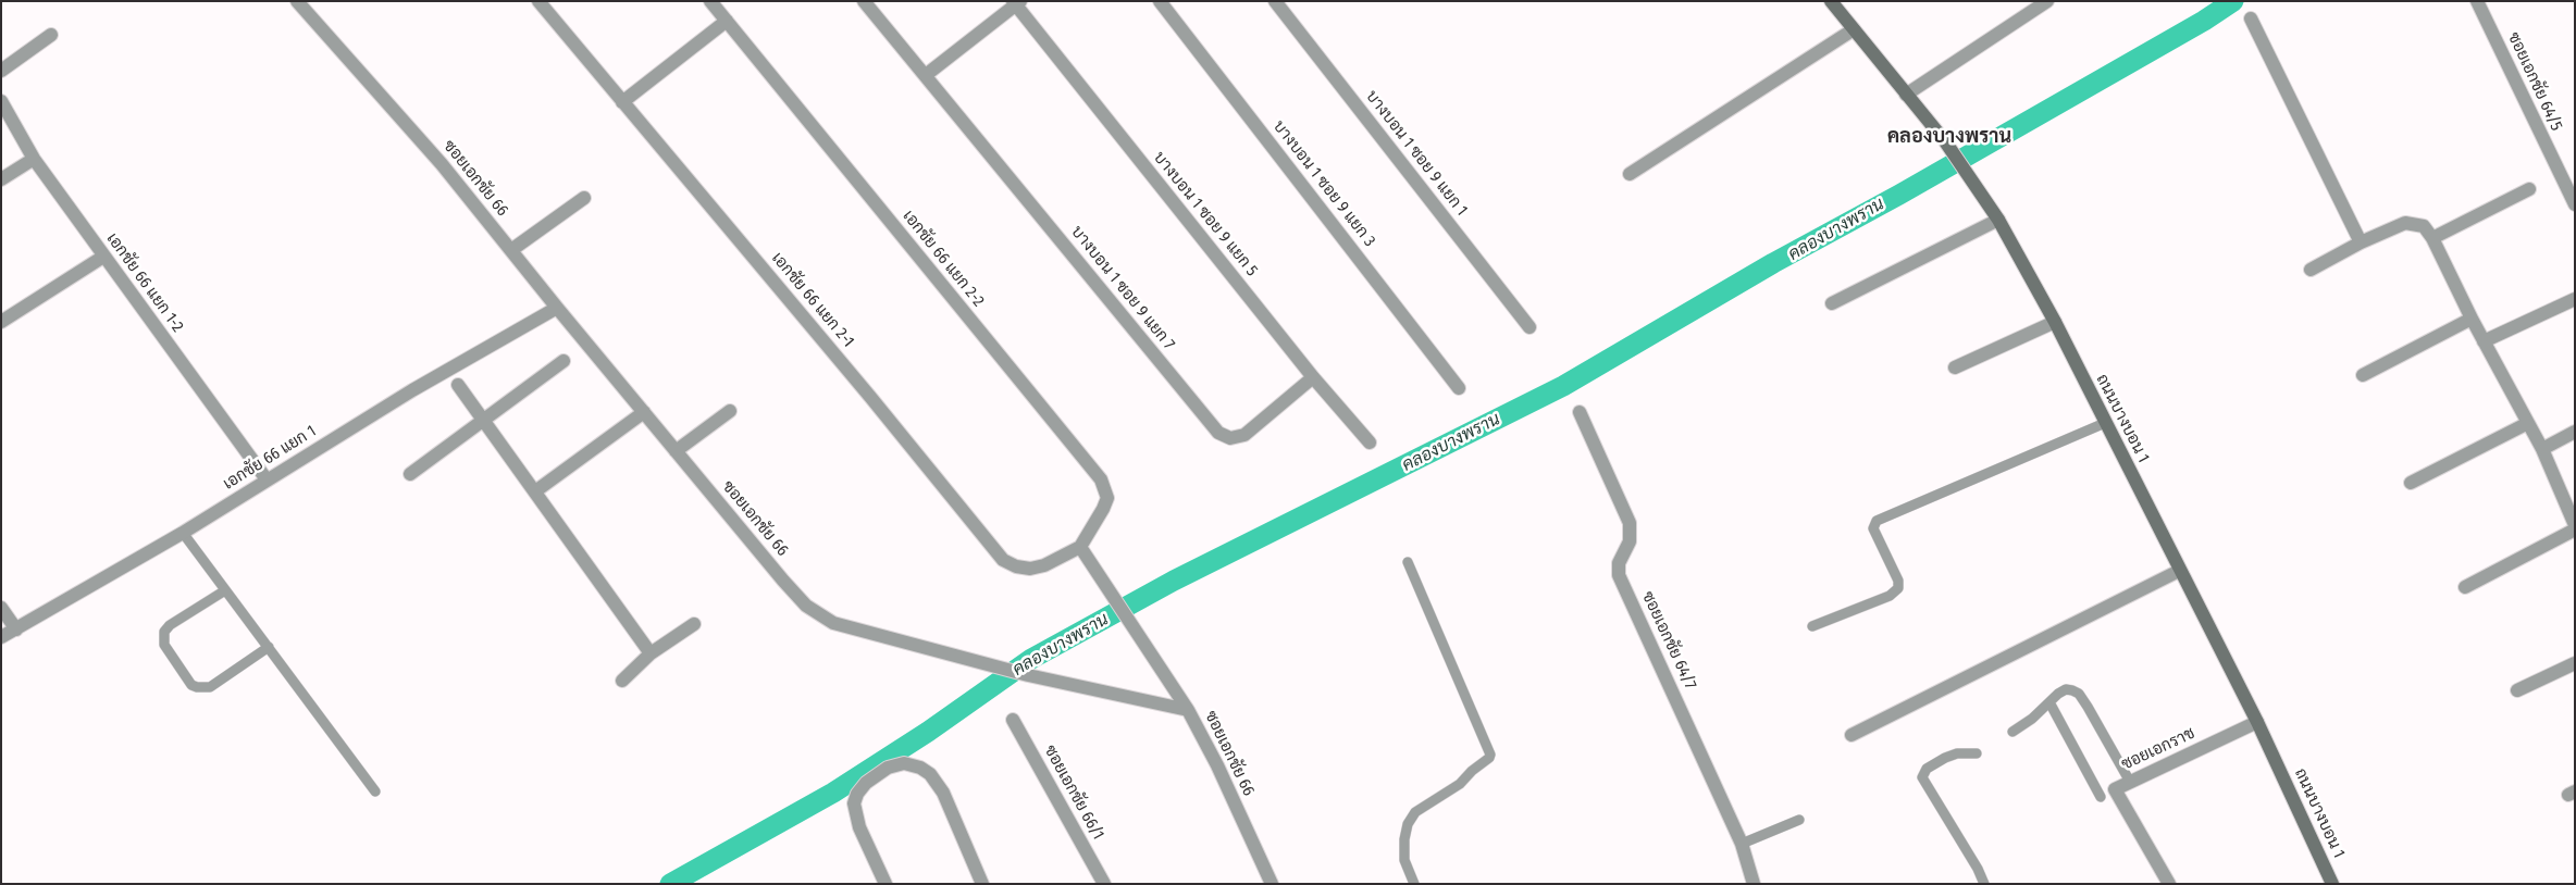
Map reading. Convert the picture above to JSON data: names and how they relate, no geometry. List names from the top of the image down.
{
  "streets": {
    "main road": ["ถนนบางบอน 1"],
    "street": [
      "ซอยเอกชัย 64/5",
      "บางบอน 1 ซอย 9 แยก 1",
      "ซอยเอกชัย 66",
      "บางบอน 1 ซอย 9 แยก 3",
      "บางบอน 1 ซอย 9 แยก 5",
      "เอกชัย 66 แยก 2-2",
      "เอกชัย 66 แยก 1-2",
      "บางบอน 1 ซอย 9 แยก 7",
      "เอกชัย 66 แยก 2-1",
      "เอกชัย 66 แยก 1",
      "ซอยเอกชัย 64/7",
      "ซอยเอกราช",
      "ซอยเอกชัย 66/1"
    ]
  },
  "crossings": [
    ["ซอยเอกชัย 66", "เอกชัย 66 แยก 1"],
    ["บางบอน 1 ซอย 9 แยก 5", "บางบอน 1 ซอย 9 แยก 7"],
    ["เอกชัย 66 แยก 2-2", "เอกชัย 66 แยก 2-1"],
    ["เอกชัย 66 แยก 1-2", "เอกชัย 66 แยก 1"],
    ["ถนนบางบอน 1", "ซอยเอกราช"]
  ],
  "districts": ["คลองบางพราน"],
  "water": ["คลองบางพราน"]
}
